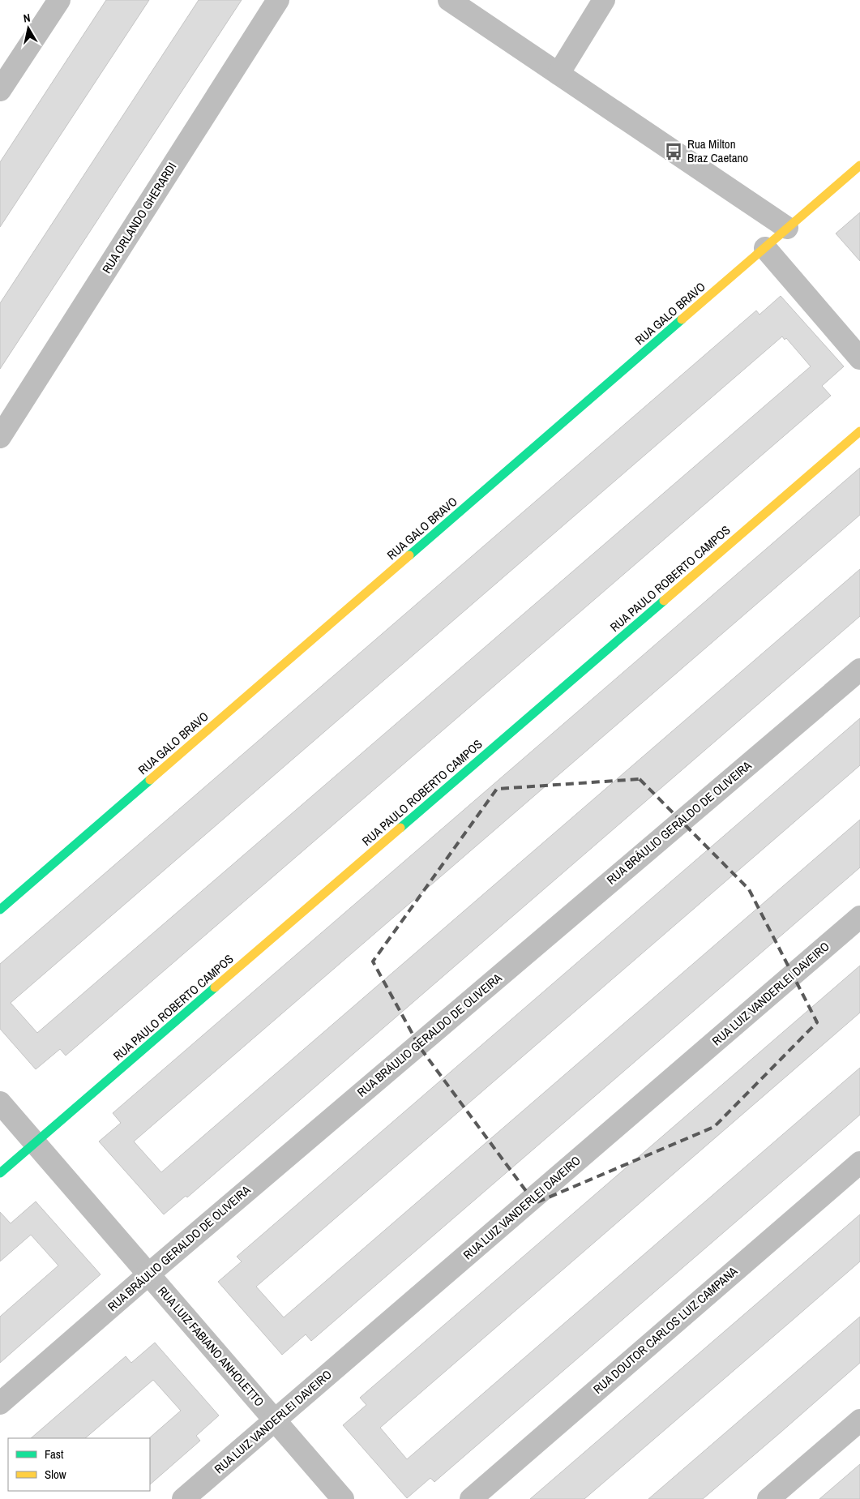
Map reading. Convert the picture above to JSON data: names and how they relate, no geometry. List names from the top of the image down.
{
  "streets": {
    "street": [
      "RUA ORLANDO GHERARDI",
      "RUA GALO BRAVO",
      "RUA PAULO ROBERTO CAMPOS",
      "RUA BRÁULIO GERALDO DE OLIVEIRA",
      "RUA LUIZ VANDERLEI DAVEIRO",
      "RUA DOUTOR CARLOS LUIZ CAMPANA",
      "RUA LUIZ FABIANO ANHOLETTO"
    ]
  },
  "crossings": [
    ["RUA PAULO ROBERTO CAMPOS", "RUA LUIZ FABIANO ANHOLETTO"],
    ["RUA BRÁULIO GERALDO DE OLIVEIRA", "RUA LUIZ FABIANO ANHOLETTO"],
    ["RUA LUIZ VANDERLEI DAVEIRO", "RUA LUIZ FABIANO ANHOLETTO"]
  ],
  "places": {
    "bus stop": ["Rua Milton Braz Caetano"]
  },
  "legend": ["Fast", "Slow"],
  "north": "top"
}
